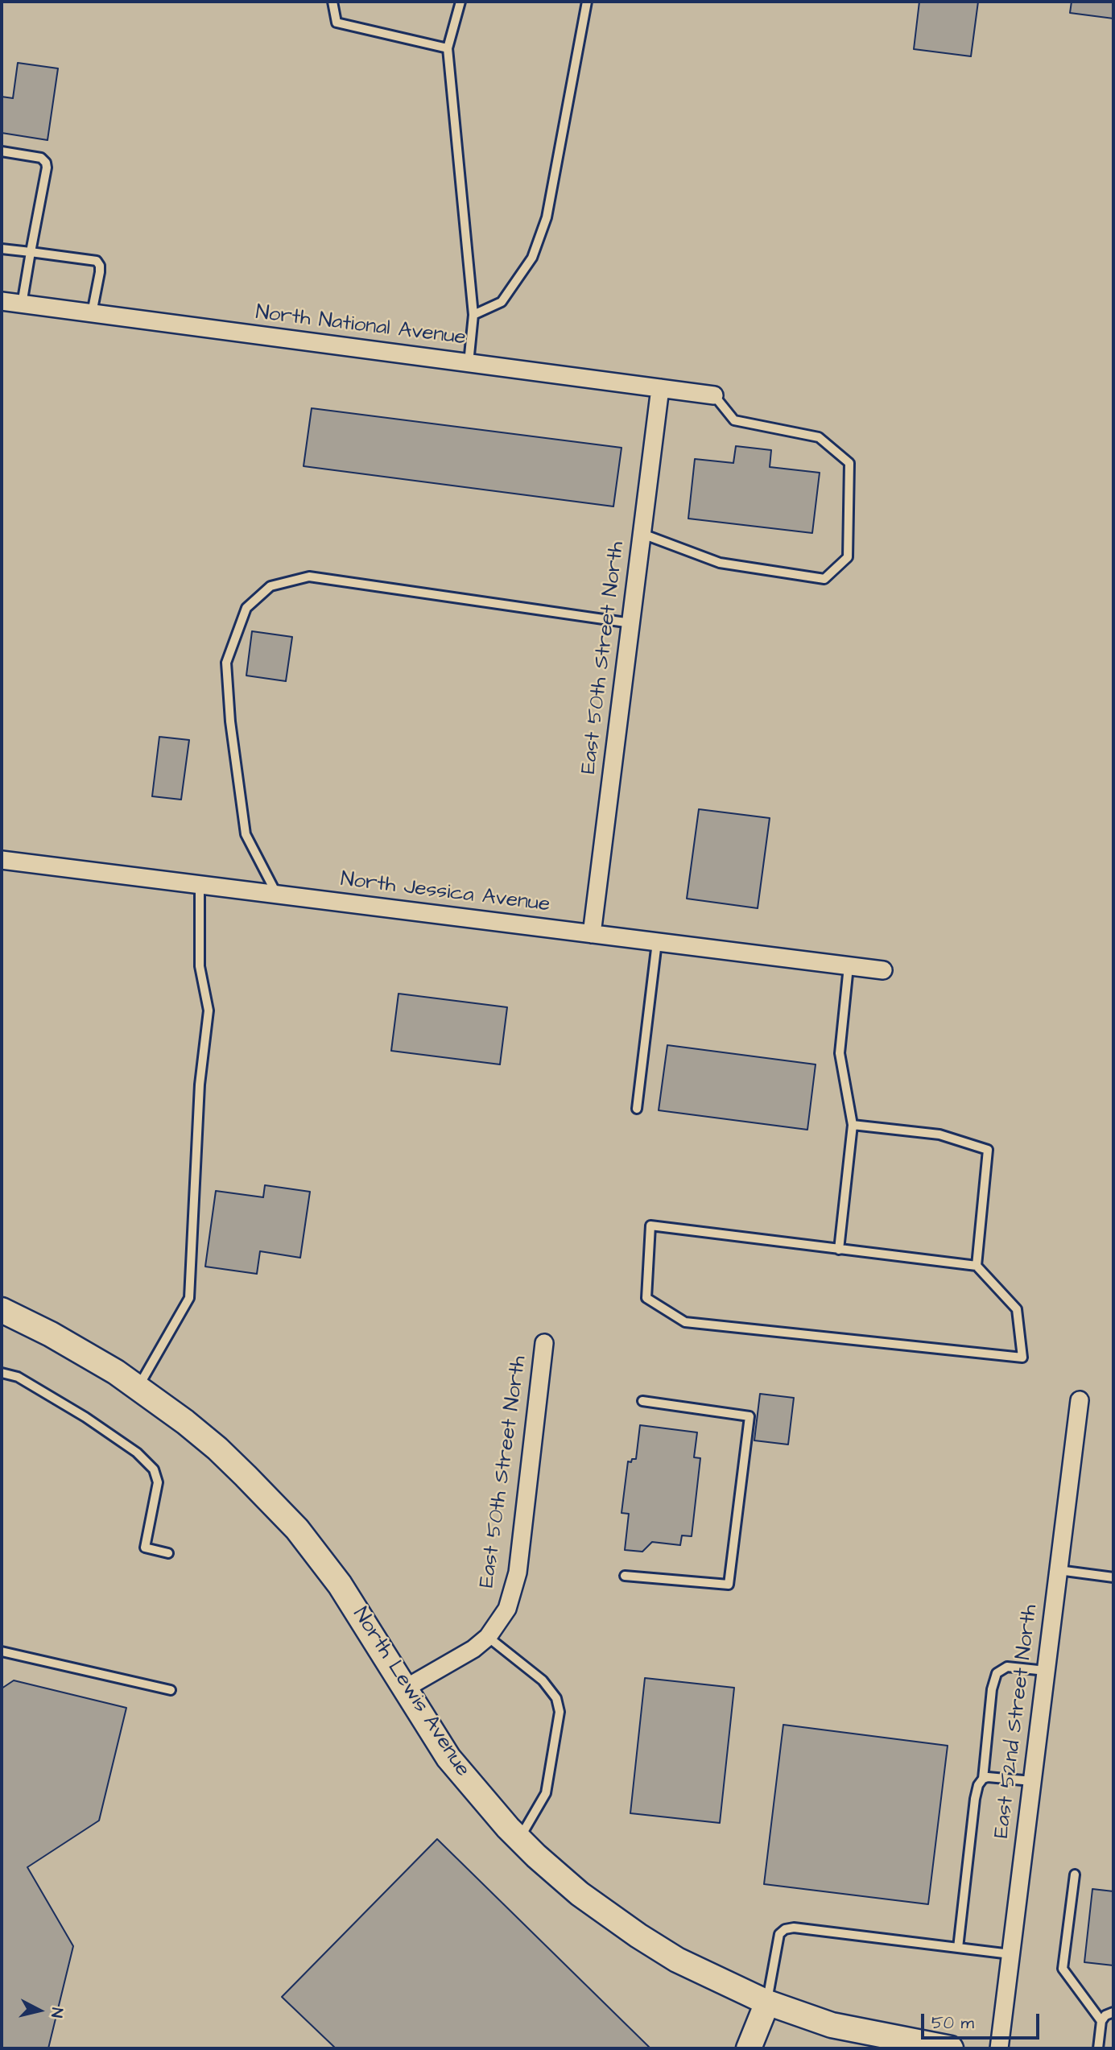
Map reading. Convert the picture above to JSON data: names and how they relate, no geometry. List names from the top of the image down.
{
  "streets": {
    "street": [
      "North National Avenue",
      "East 50th Street North",
      "North Jessica Avenue",
      "North Lewis Avenue",
      "East 52nd Street North"
    ]
  },
  "crossings": [
    ["North National Avenue", "East 50th Street North"],
    ["East 50th Street North", "North Jessica Avenue"],
    ["East 50th Street North", "North Lewis Avenue"]
  ],
  "scale_bar": "50 m",
  "north": "right"
}
